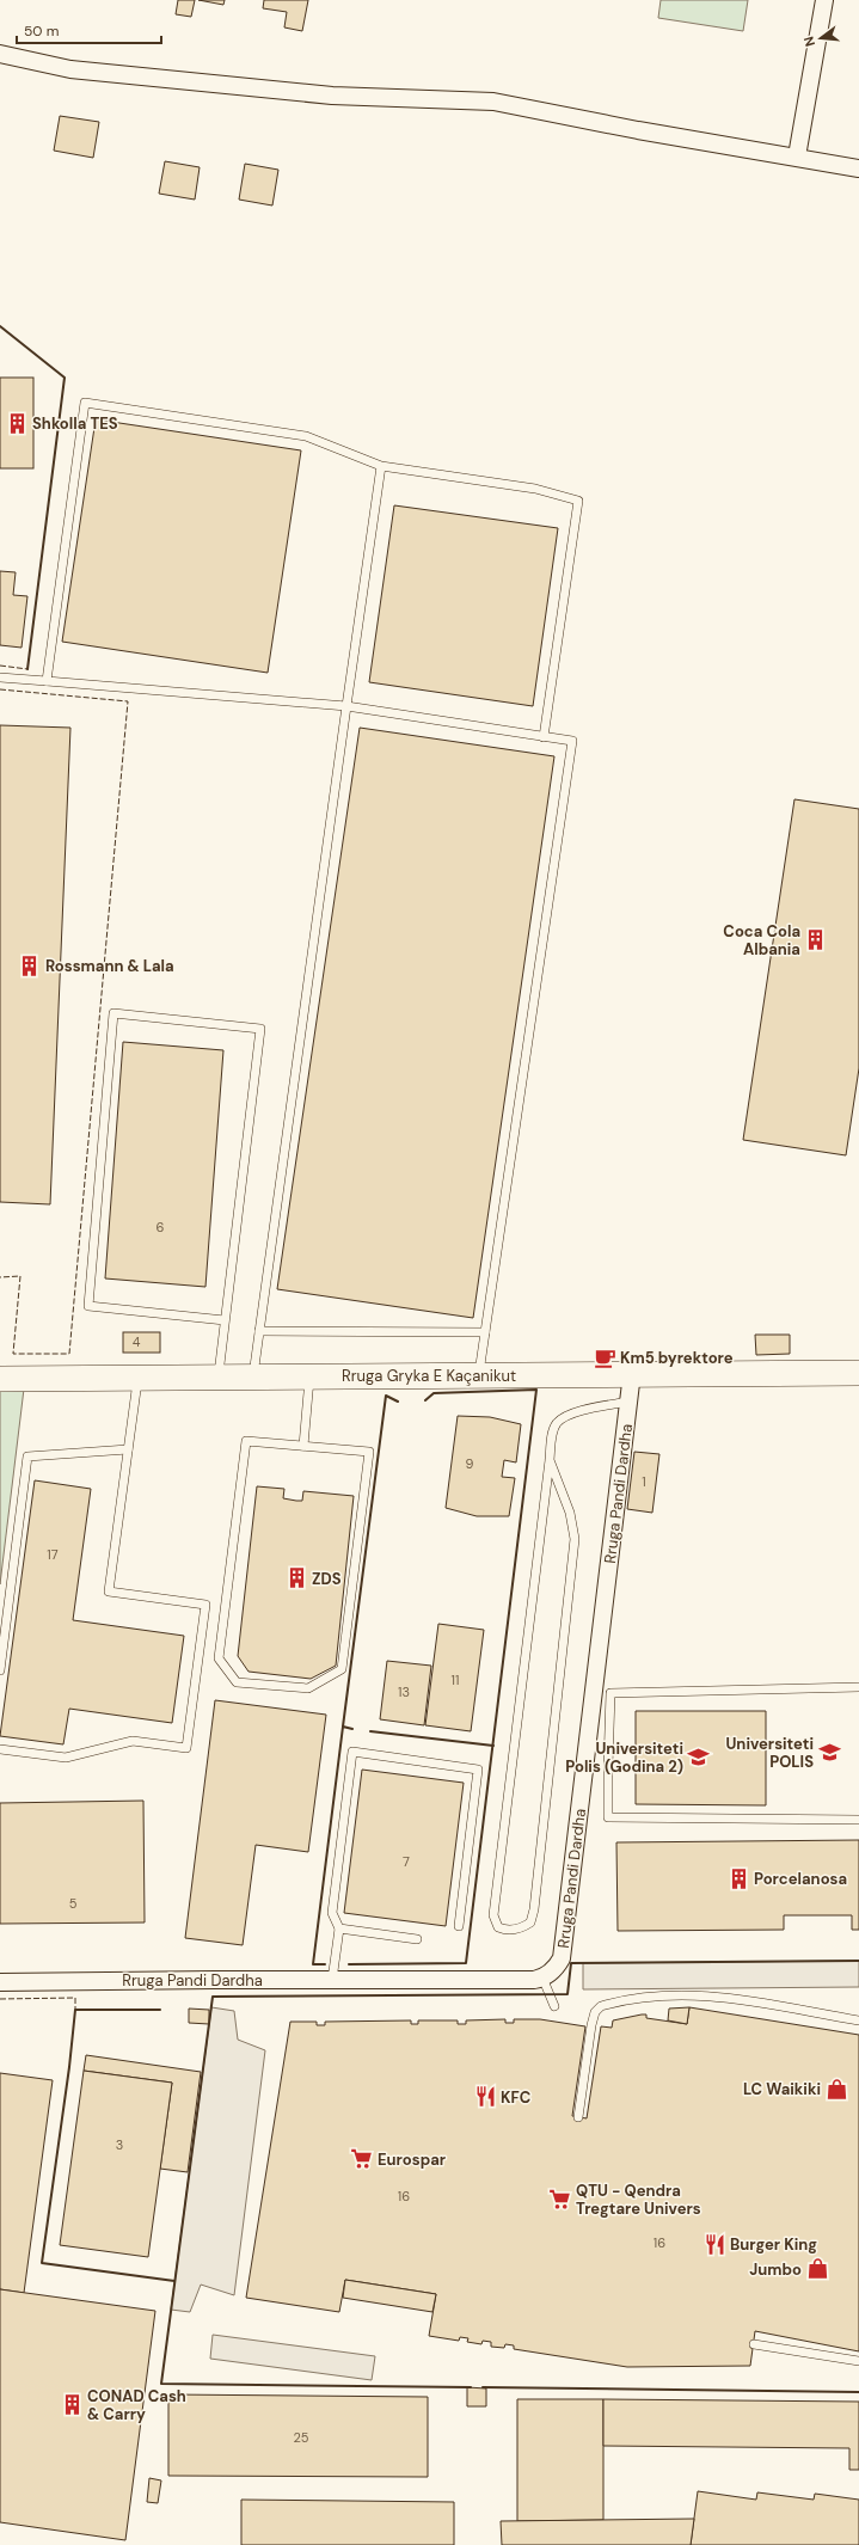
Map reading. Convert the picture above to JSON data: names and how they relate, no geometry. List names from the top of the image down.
{
  "streets": {
    "street": ["Rruga Gryka E Kaçanikut", "Rruga Pandi Dardha"]
  },
  "crossings": [
    ["Rruga Gryka E Kaçanikut", "Rruga Pandi Dardha"]
  ],
  "places": {
    "building": [
      "Shkolla TES",
      "Coca Cola Albania",
      "Rossmann & Lala",
      "ZDS",
      "Porcelanosa",
      "CONAD Cash & Carry"
    ],
    "cafe": ["Km5 byrektore"],
    "school or university": ["Universiteti POLIS", "Universiteti Polis (Godina 2)"],
    "shop": ["LC Waikiki", "Jumbo"],
    "restaurant": ["KFC", "Burger King"],
    "supermarket": ["Eurospar", "QTU - Qendra Tregtare Univers"]
  },
  "house_numbers": [
    "6",
    "4",
    "9",
    "1",
    "17",
    "11",
    "13",
    "7",
    "5",
    "3",
    "16",
    "16",
    "25"
  ],
  "scale_bar": "50 m",
  "north": "left"
}
